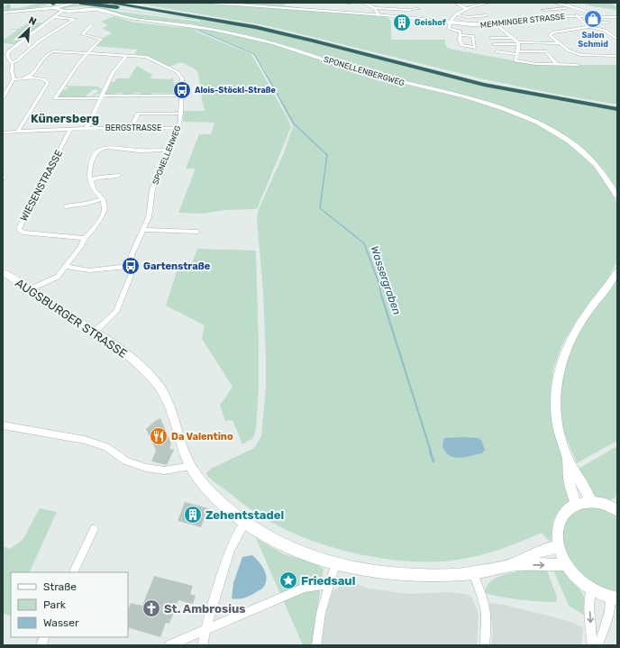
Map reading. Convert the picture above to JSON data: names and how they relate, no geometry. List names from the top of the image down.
{
  "streets": {
    "street": [
      "MEMMINGER STRASSE",
      "SPONELLENBERGWEG",
      "BERGSTRASSE",
      "SPONELLENWEG",
      "WIESENSTRASSE",
      "AUGSBURGER STRASSE"
    ]
  },
  "crossings": [
    ["BERGSTRASSE", "SPONELLENWEG"],
    ["BERGSTRASSE", "WIESENSTRASSE"],
    ["SPONELLENWEG", "AUGSBURGER STRASSE"]
  ],
  "districts": ["Künersberg"],
  "water": ["Wassergraben"],
  "places": {
    "shop": ["Salon Schmid"],
    "building": ["Geishof", "Zehentstadel"],
    "bus stop": ["Alois-Stöckl-Straße", "Gartenstraße"],
    "restaurant": ["Da Valentino"],
    "place": ["Friedsaul"],
    "church": ["St. Ambrosius"]
  },
  "legend": ["Straße", "Park", "Wasser"],
  "north": "top right"
}
